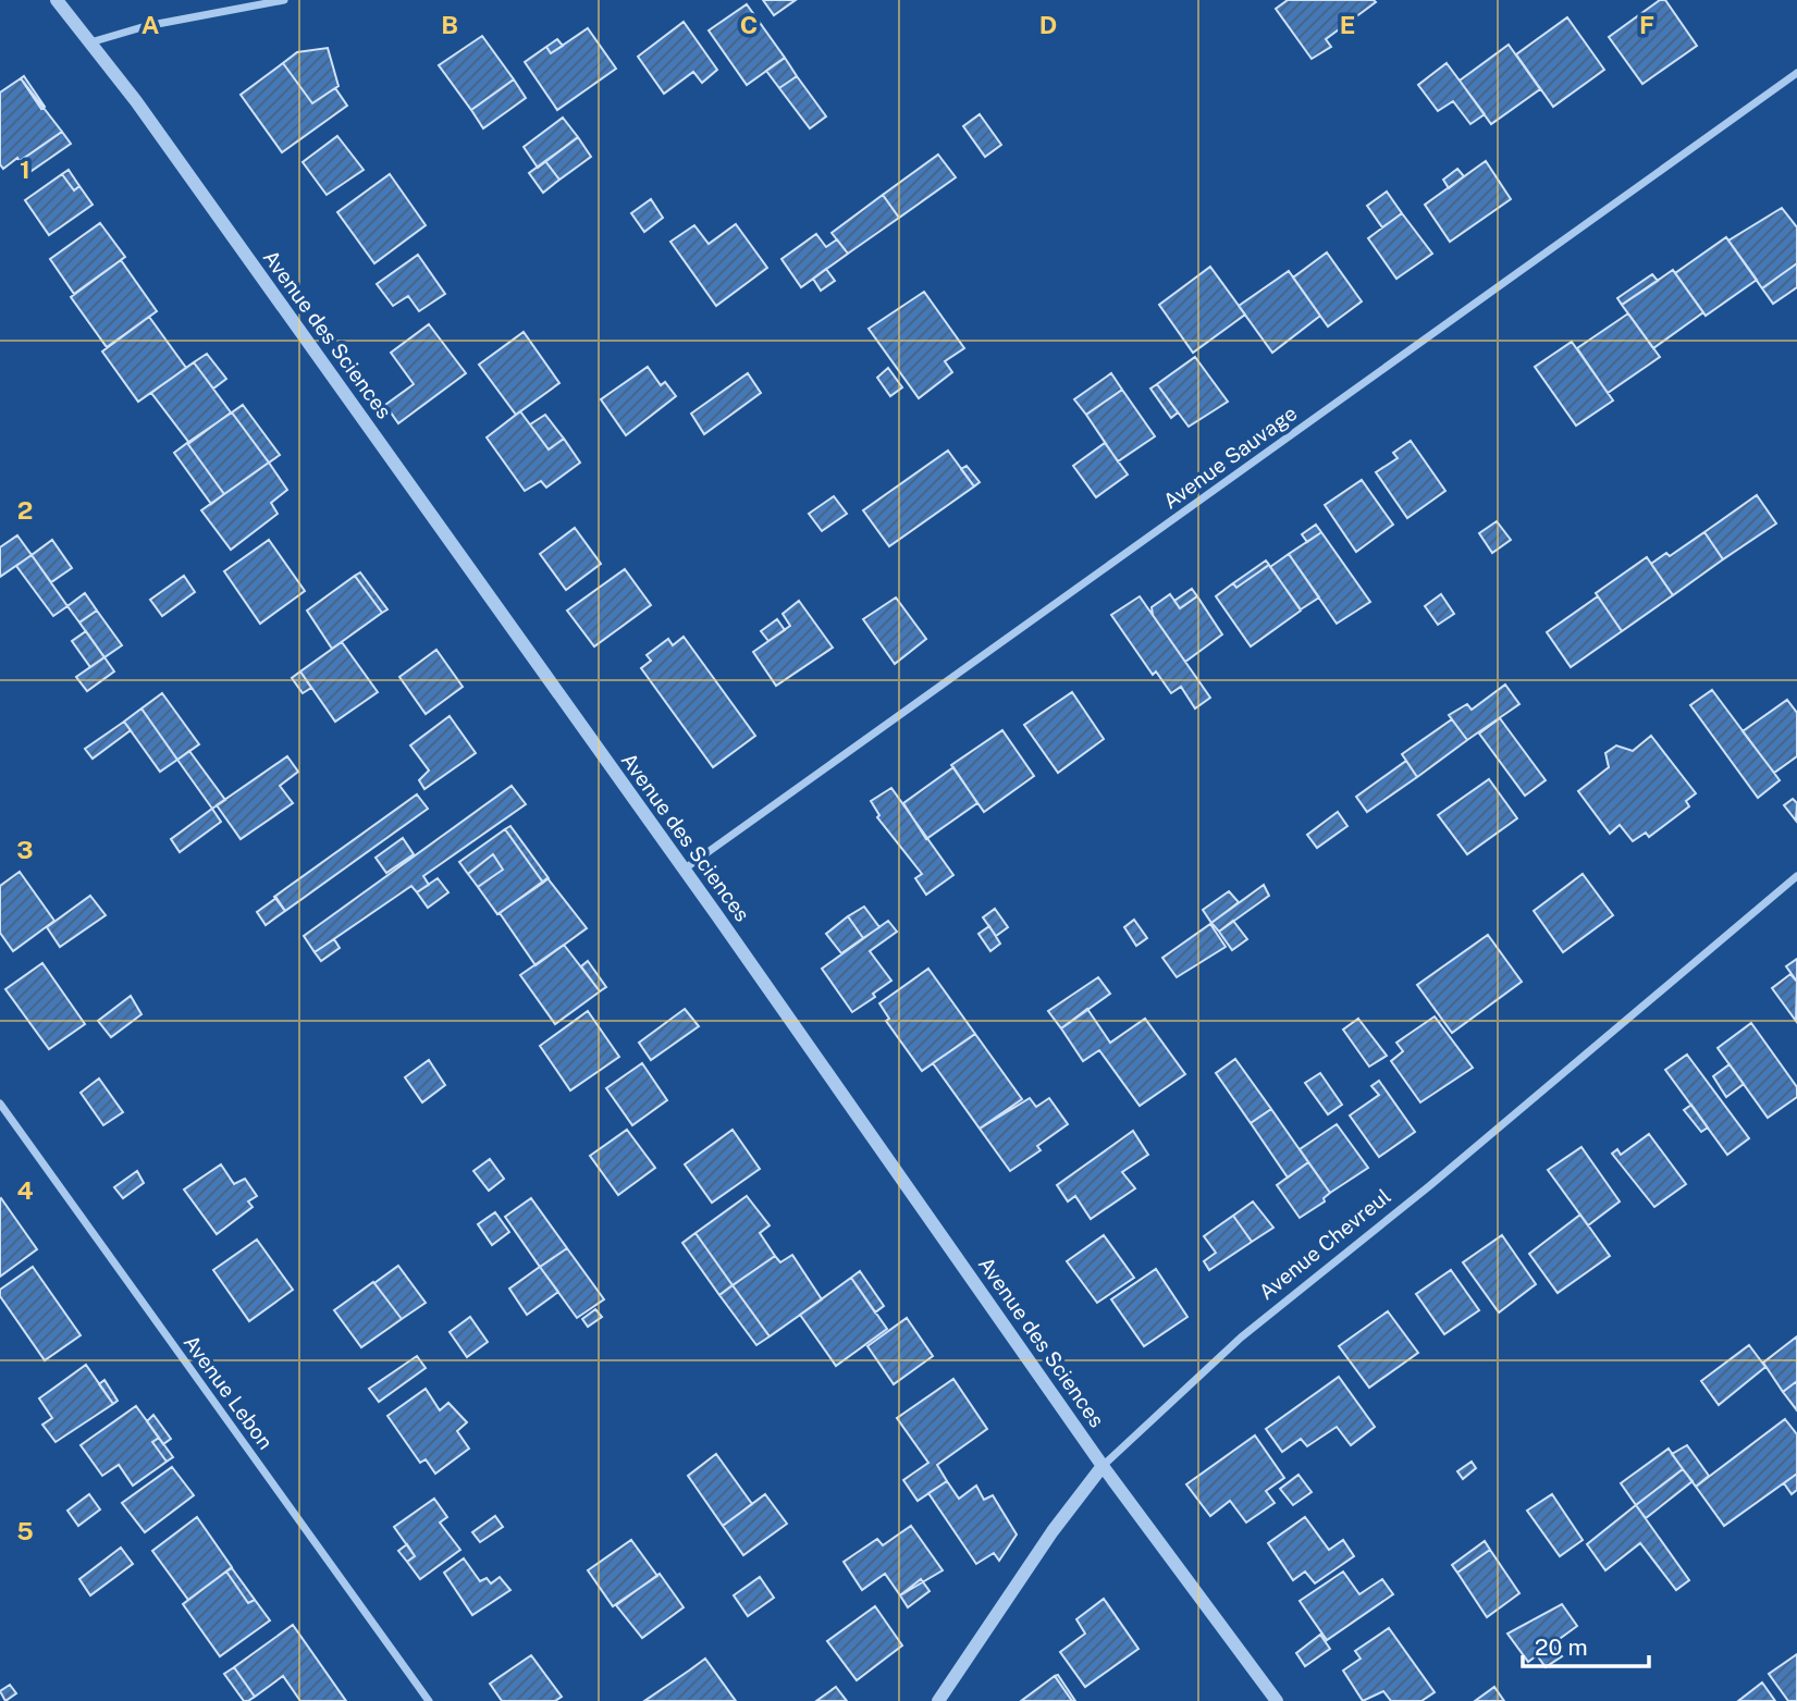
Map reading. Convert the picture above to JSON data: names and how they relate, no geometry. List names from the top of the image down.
{
  "streets": {
    "street": [
      "Avenue des Sciences",
      "Avenue Sauvage",
      "Avenue Chevreul",
      "Avenue Lebon"
    ]
  },
  "crossings": [
    ["Avenue des Sciences", "Avenue Sauvage"],
    ["Avenue des Sciences", "Avenue Chevreul"]
  ],
  "scale_bar": "20 m",
  "grid": {
    "columns": [
      "A",
      "B",
      "C",
      "D",
      "E",
      "F"
    ],
    "rows": [
      "1",
      "2",
      "3",
      "4",
      "5"
    ]
  }
}
